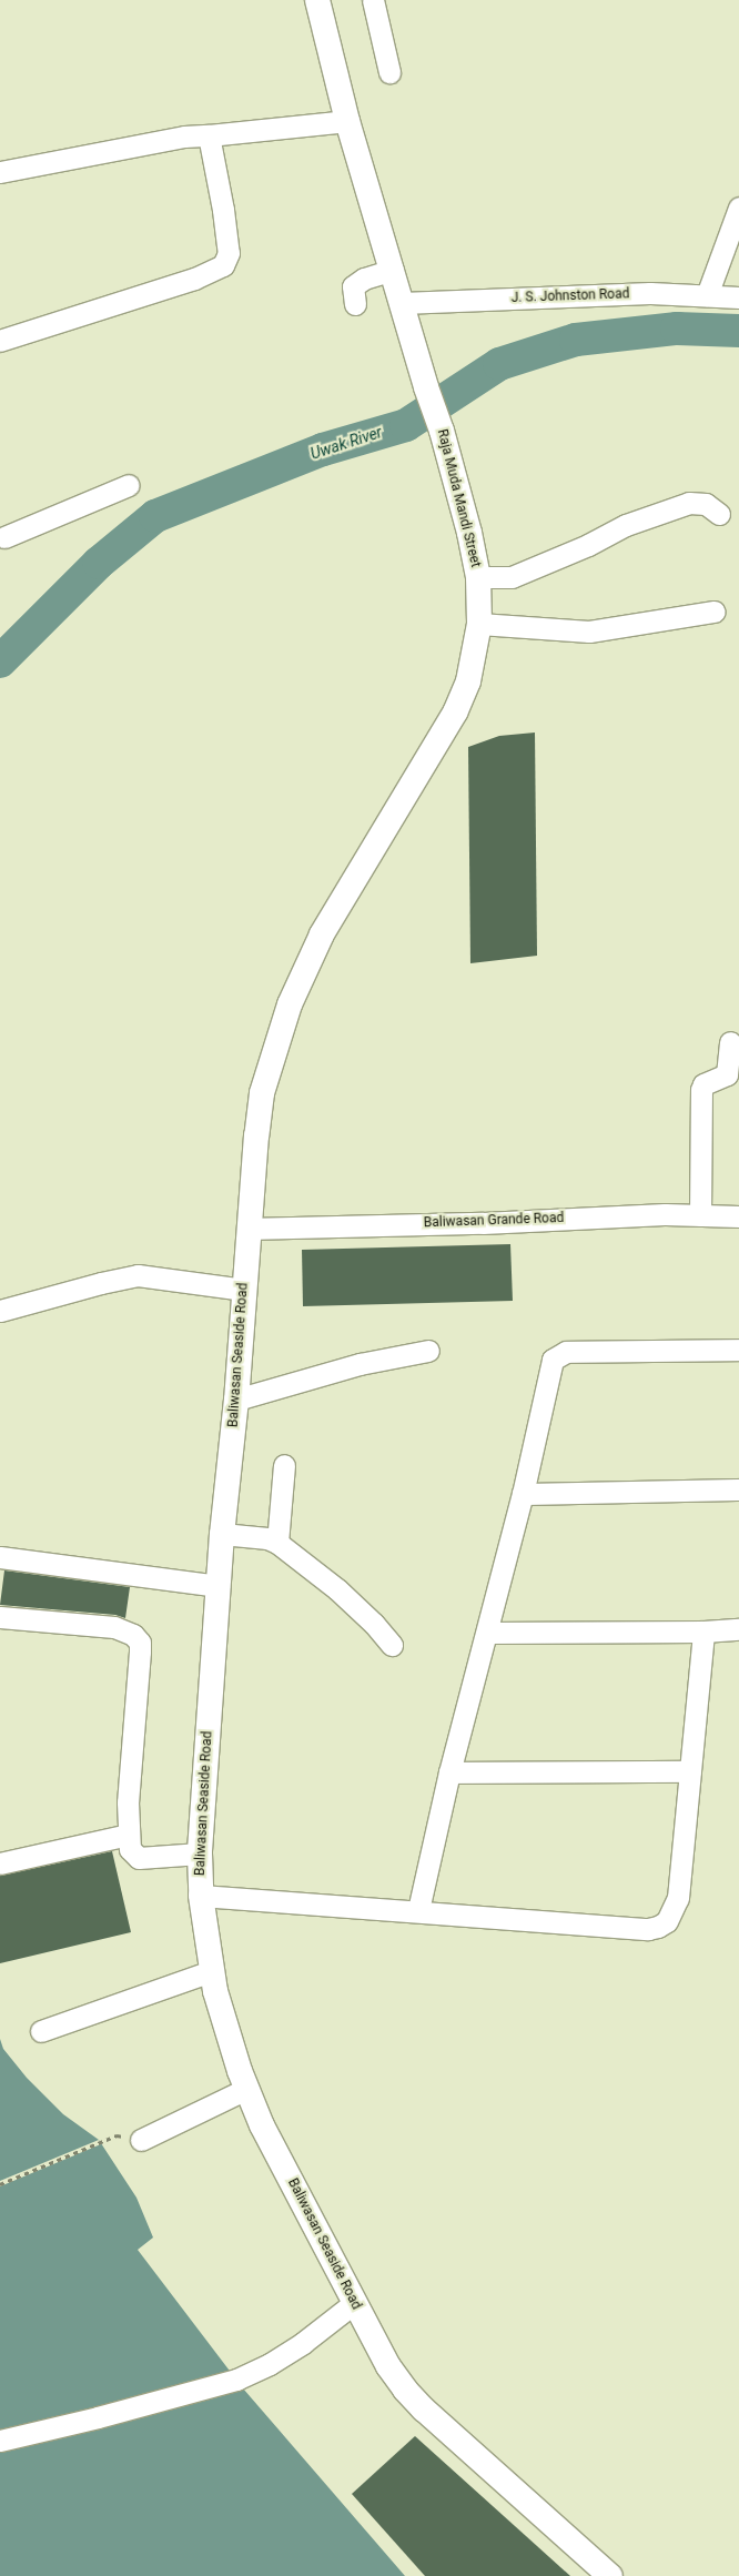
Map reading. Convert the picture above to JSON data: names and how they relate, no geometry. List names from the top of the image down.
{
  "streets": {
    "main road": ["Raja Muda Mandi Street", "Baliwasan Seaside Road"],
    "street": ["J. S. Johnston Road", "Baliwasan Grande Road"]
  },
  "crossings": [
    ["J. S. Johnston Road", "Raja Muda Mandi Street"],
    ["Raja Muda Mandi Street", "Baliwasan Grande Road"],
    ["Raja Muda Mandi Street", "Baliwasan Seaside Road"],
    ["Baliwasan Grande Road", "Baliwasan Seaside Road"]
  ],
  "water": ["Uwak River"]
}
